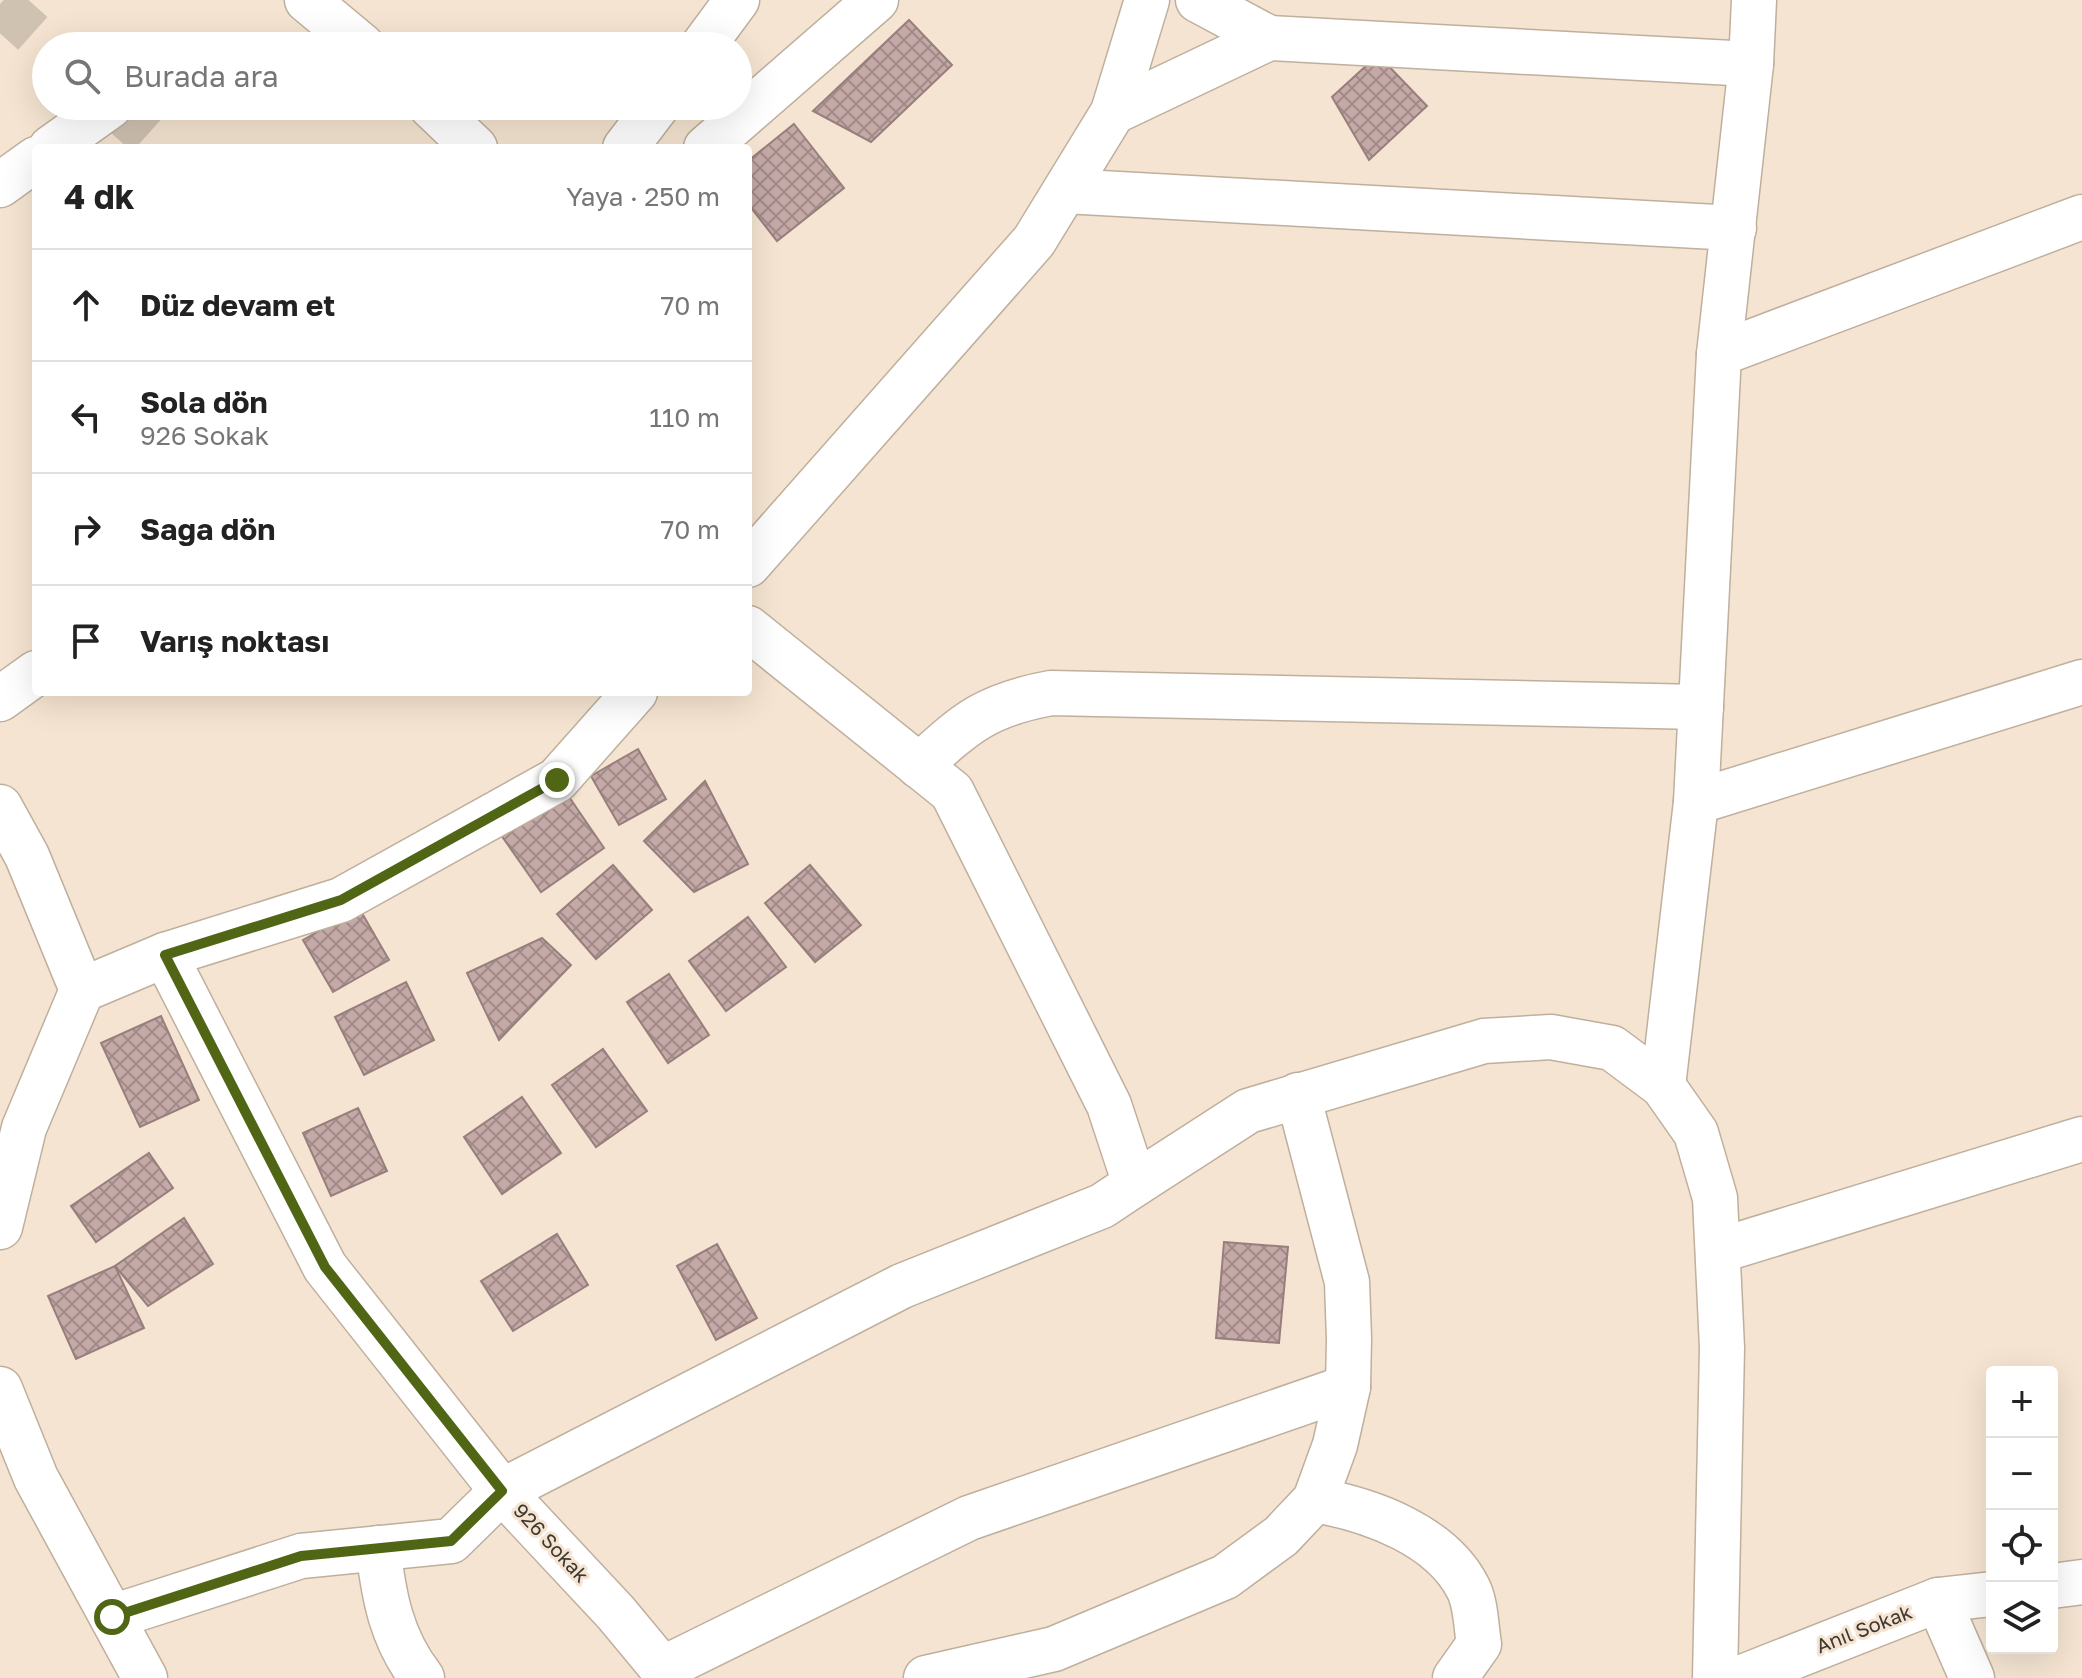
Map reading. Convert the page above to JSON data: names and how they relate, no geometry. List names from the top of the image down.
{
  "streets": {
    "street": ["926 Sokak", "Anıl Sokak"]
  },
  "page": {
    "search": "Burada ara",
    "heading": ["4 dk", "Yaya · 250 m"],
    "list": [
      ["Düz devam et", "70 m"],
      ["Sola dön", "926 Sokak", "110 m"],
      ["Sağa dön", "70 m"],
      "Varış noktası"
    ],
    "map_buttons": ["+", "−"]
  }
}
